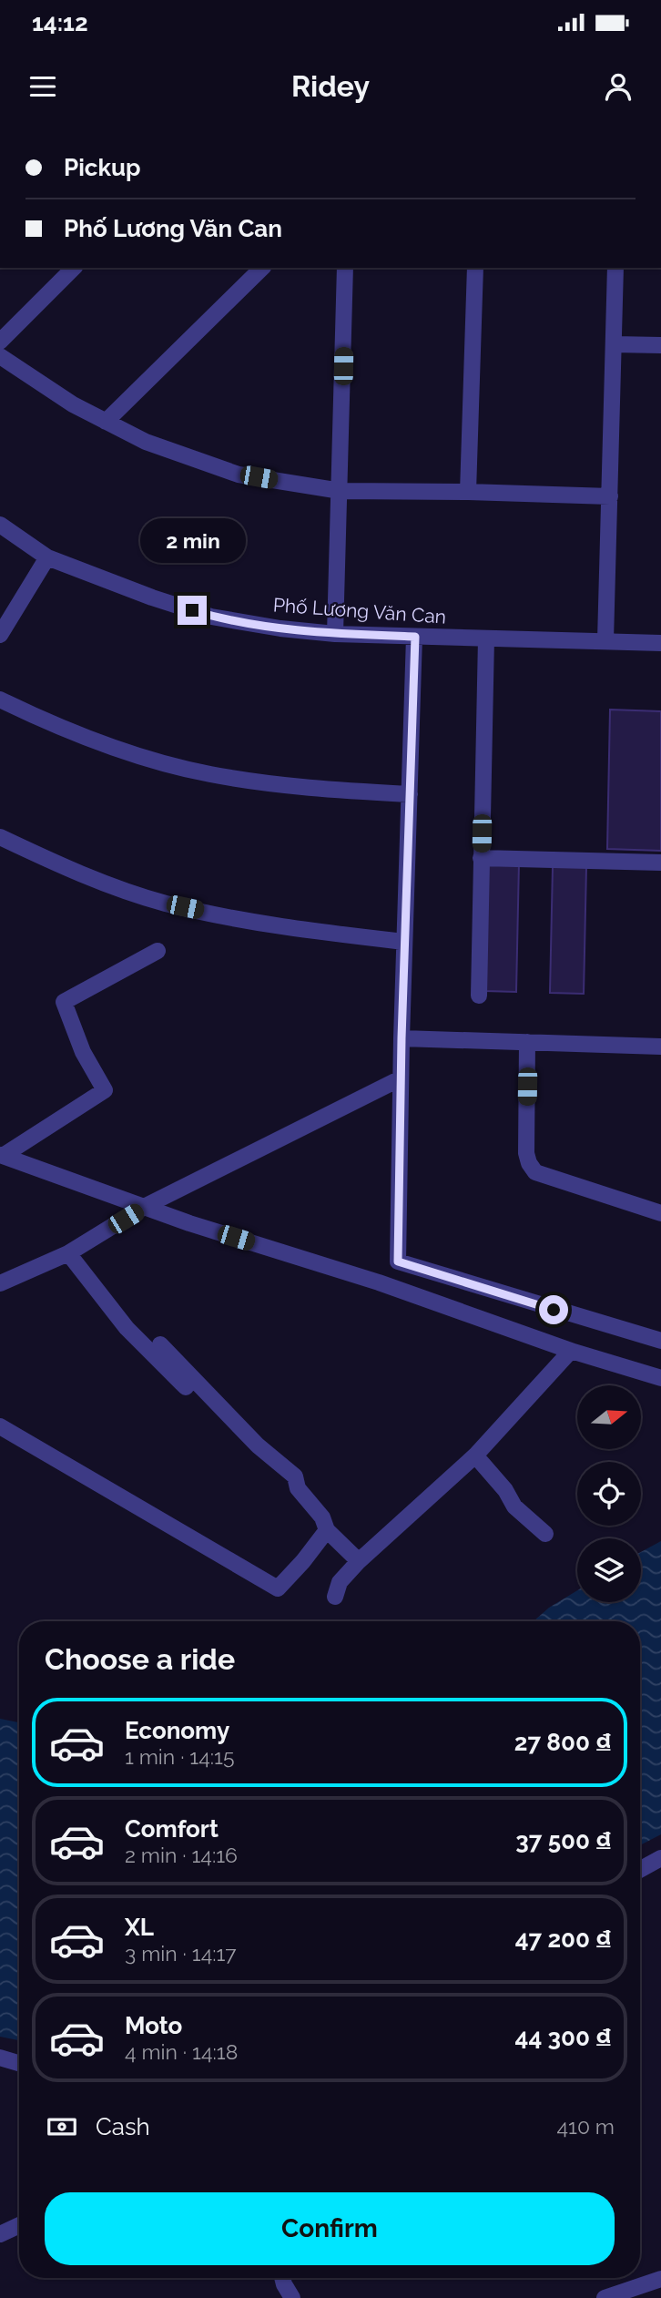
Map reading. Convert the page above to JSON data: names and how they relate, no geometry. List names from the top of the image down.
{
  "streets": {
    "street": ["Phố Lương Văn Can"]
  },
  "north": "right",
  "page": {
    "status": "14:12",
    "header": "Ridey",
    "banner": ["Pickup", "Phố Lương Văn Can"],
    "bubble": "2 min",
    "heading": "Choose a ride",
    "list": [
      {
        "name": "Economy",
        "note": "1 min · 14:15",
        "value": "27 800 ₫"
      },
      {
        "name": "Comfort",
        "note": "2 min · 14:16",
        "value": "37 500 ₫"
      },
      {
        "name": "XL",
        "note": "3 min · 14:17",
        "value": "47 200 ₫"
      },
      {
        "name": "Moto",
        "note": "4 min · 14:18",
        "value": "44 300 ₫"
      }
    ],
    "pay": ["Cash", "410 m"],
    "buttons": "Confirm"
  }
}
